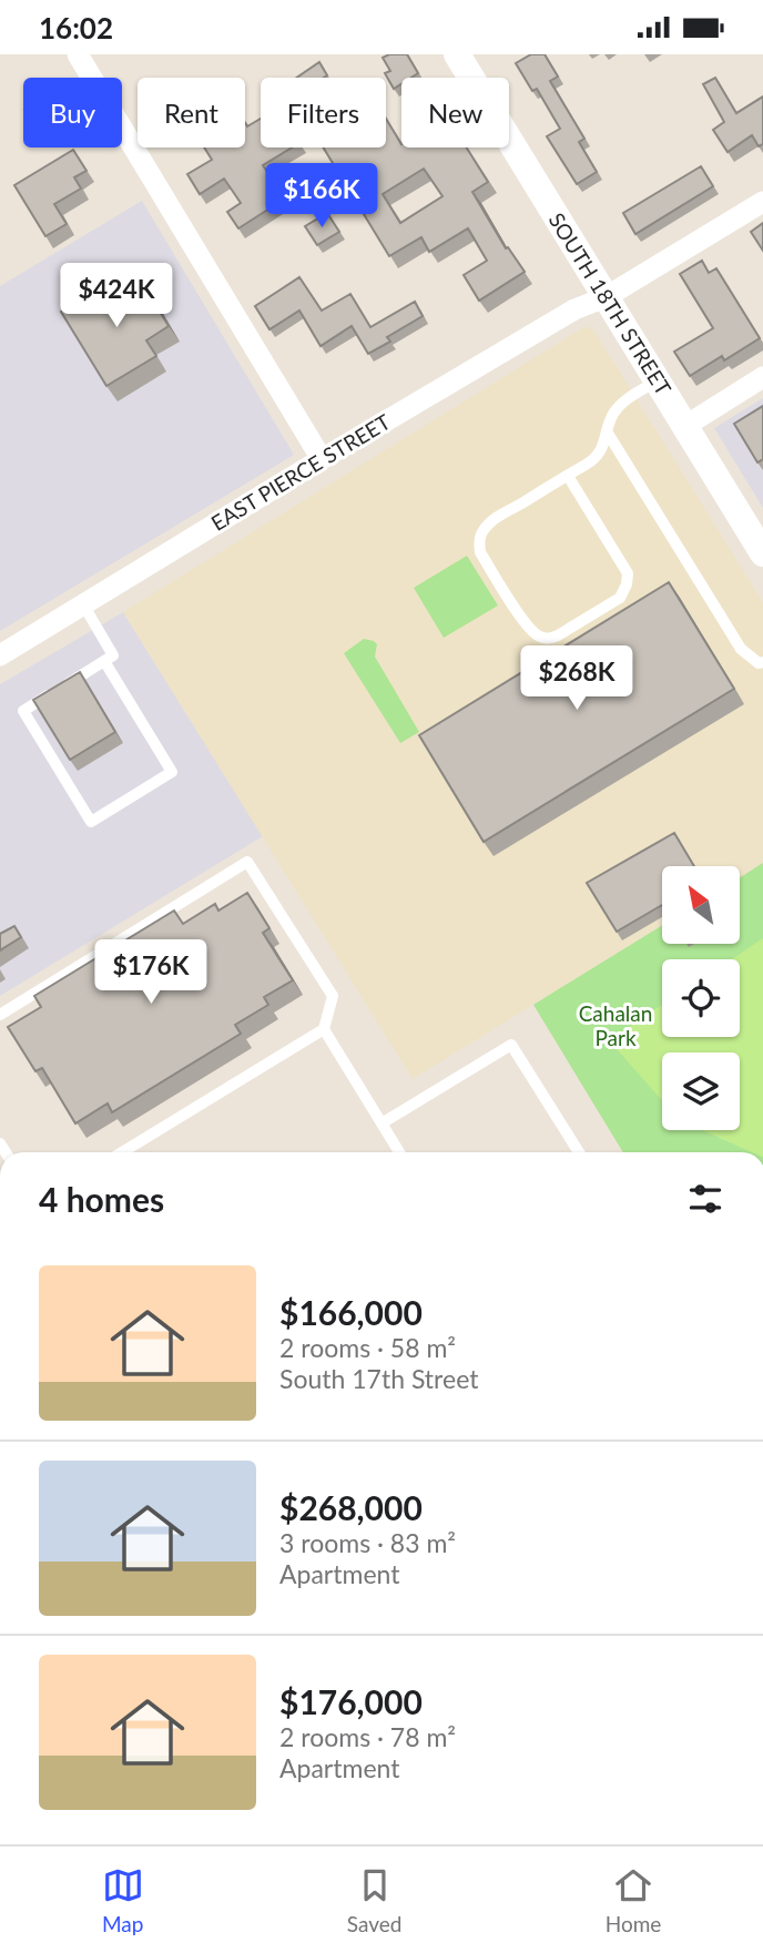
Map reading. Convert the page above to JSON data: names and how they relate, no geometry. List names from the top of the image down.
{
  "streets": {
    "street": ["SOUTH 18TH STREET", "EAST PIERCE STREET"]
  },
  "crossings": [
    ["SOUTH 18TH STREET", "EAST PIERCE STREET"]
  ],
  "parks": ["Cahalan Park"],
  "north": "top left",
  "page": {
    "status": "16:02",
    "chip": [
      "Buy",
      "Rent",
      "Filters",
      "New"
    ],
    "price": [
      "$166K",
      "$424K",
      "$268K",
      "$176K"
    ],
    "heading": "4 homes",
    "list": [
      {
        "name": "$166,000",
        "note": "2 rooms · 58 m² · South 17th Street"
      },
      {
        "name": "$268,000",
        "note": "3 rooms · 83 m² · Apartment"
      },
      {
        "name": "$176,000",
        "note": "2 rooms · 78 m² · Apartment"
      }
    ],
    "tabs": ["Map", "Saved", "Home"]
  }
}
